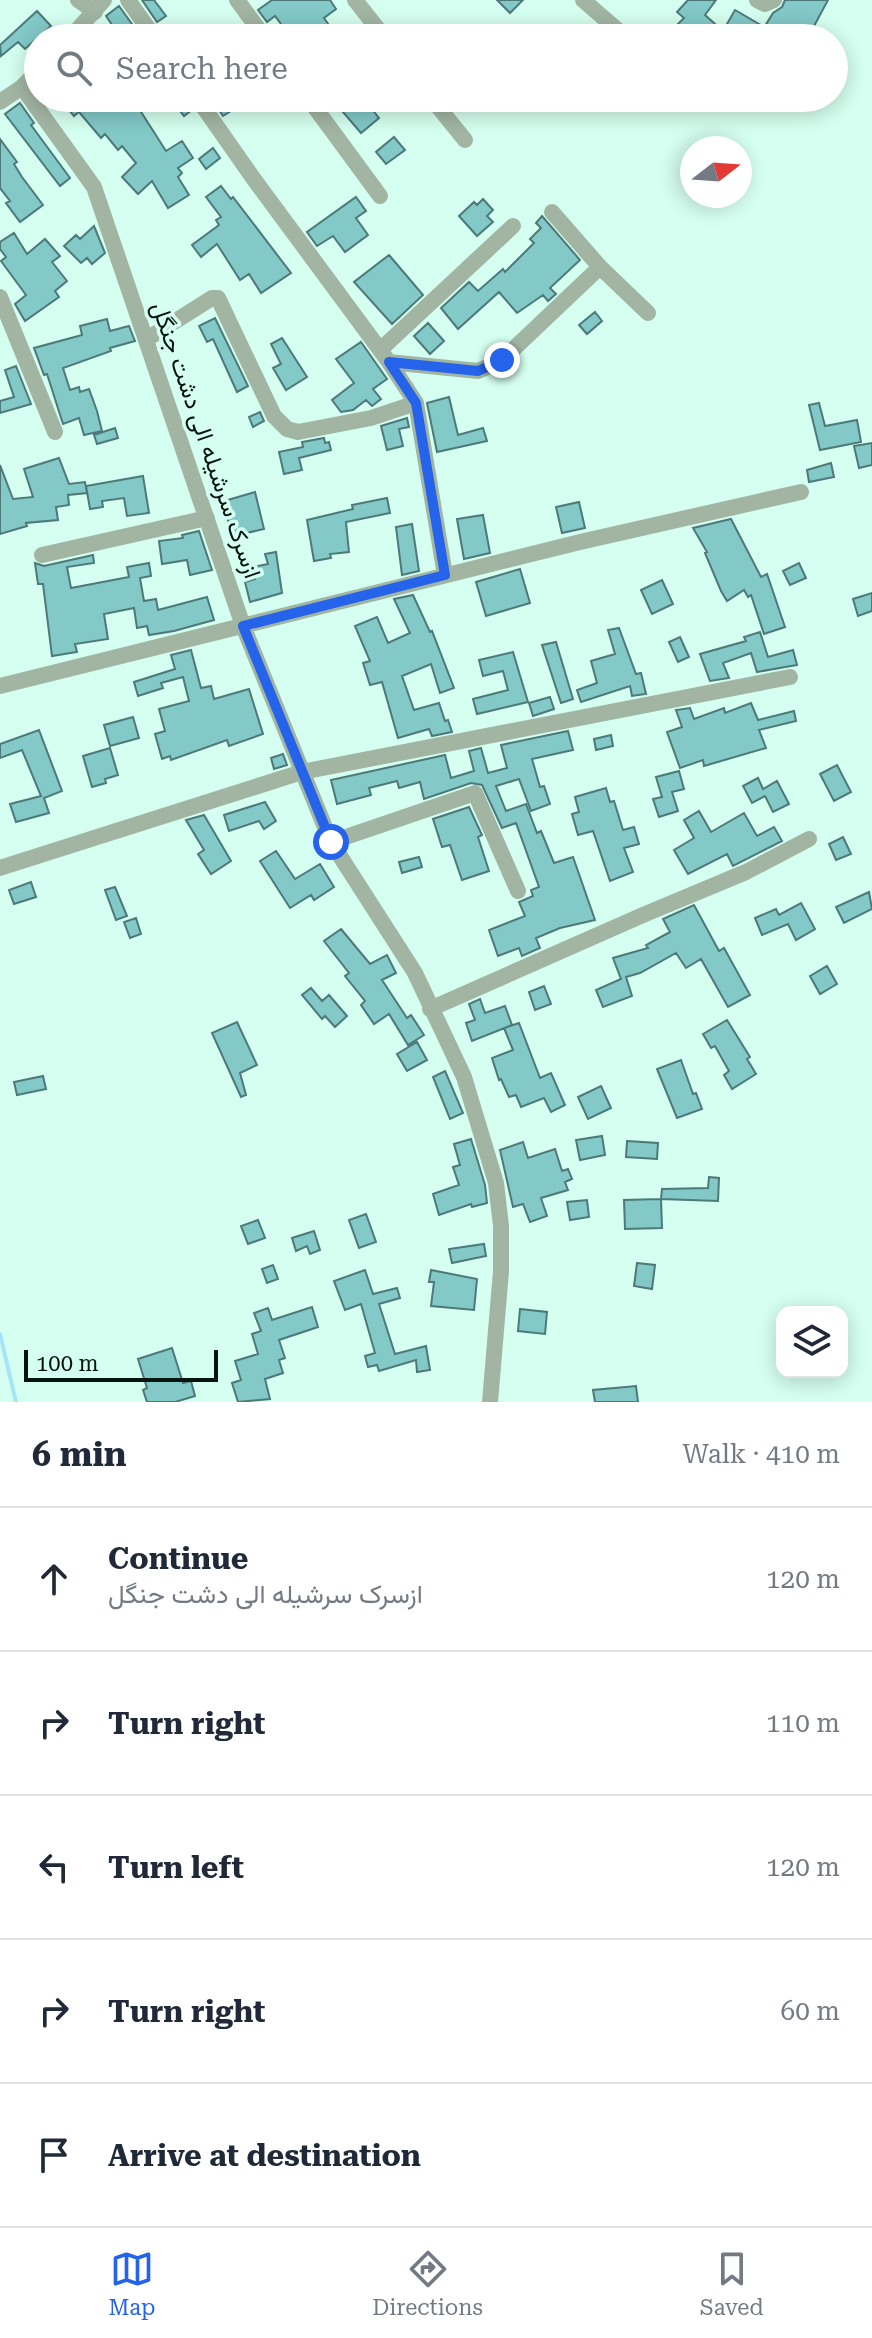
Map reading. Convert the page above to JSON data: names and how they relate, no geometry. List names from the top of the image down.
{
  "streets": {
    "street": ["ازسرک سرشیله الی دشت جنگل"]
  },
  "scale_bar": "100 m",
  "north": "right",
  "page": {
    "search": "Search here",
    "scale": "100 m",
    "heading": ["6 min", "Walk · 410 m"],
    "list": [
      ["Continue", "ازسرک سرشیله الی دشت جنگل", "120 m"],
      ["Turn right", "110 m"],
      ["Turn left", "120 m"],
      ["Turn right", "60 m"],
      "Arrive at destination"
    ],
    "nav": ["Map", "Directions", "Saved"]
  }
}
